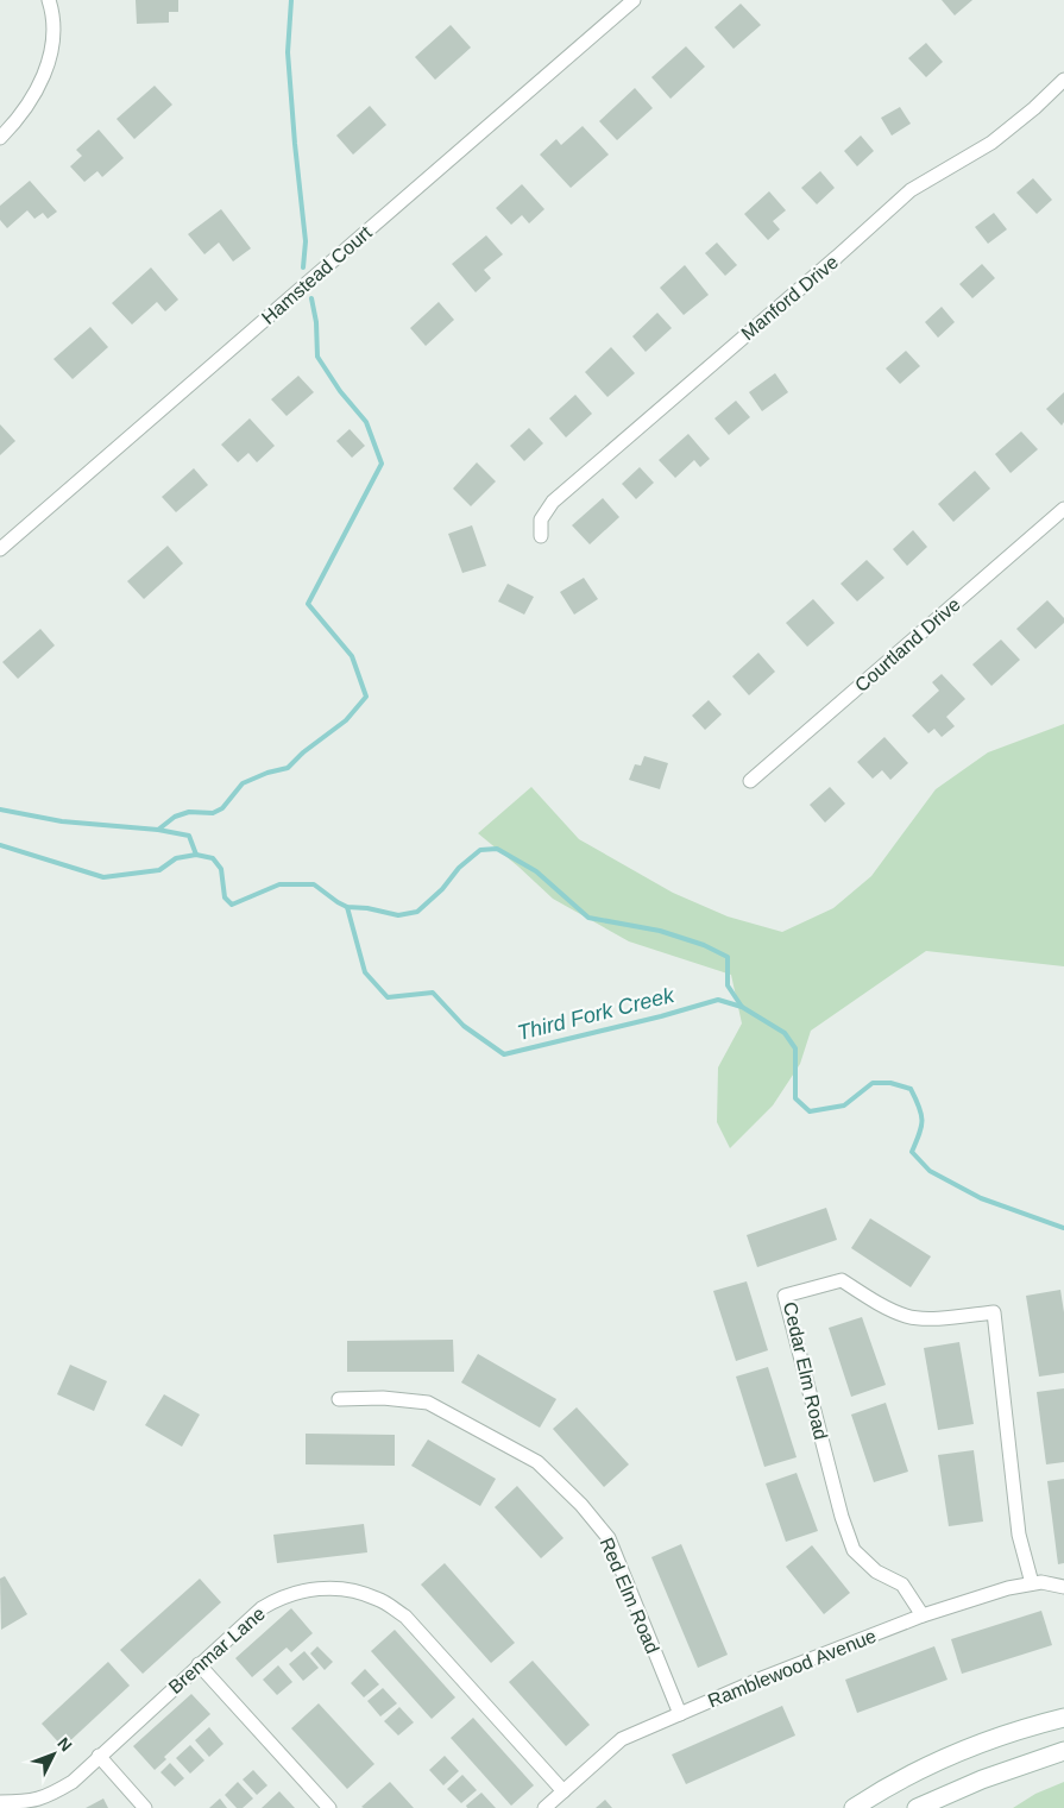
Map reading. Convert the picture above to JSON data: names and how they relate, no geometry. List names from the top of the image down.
{
  "streets": {
    "street": [
      "Hamstead Court",
      "Manford Drive",
      "Courtland Drive",
      "Cedar Elm Road",
      "Red Elm Road",
      "Brenmar Lane",
      "Ramblewood Avenue"
    ]
  },
  "crossings": [
    ["Cedar Elm Road", "Ramblewood Avenue"],
    ["Red Elm Road", "Ramblewood Avenue"],
    ["Brenmar Lane", "Ramblewood Avenue"]
  ],
  "water": ["Third Fork Creek"],
  "north": "top right"
}
